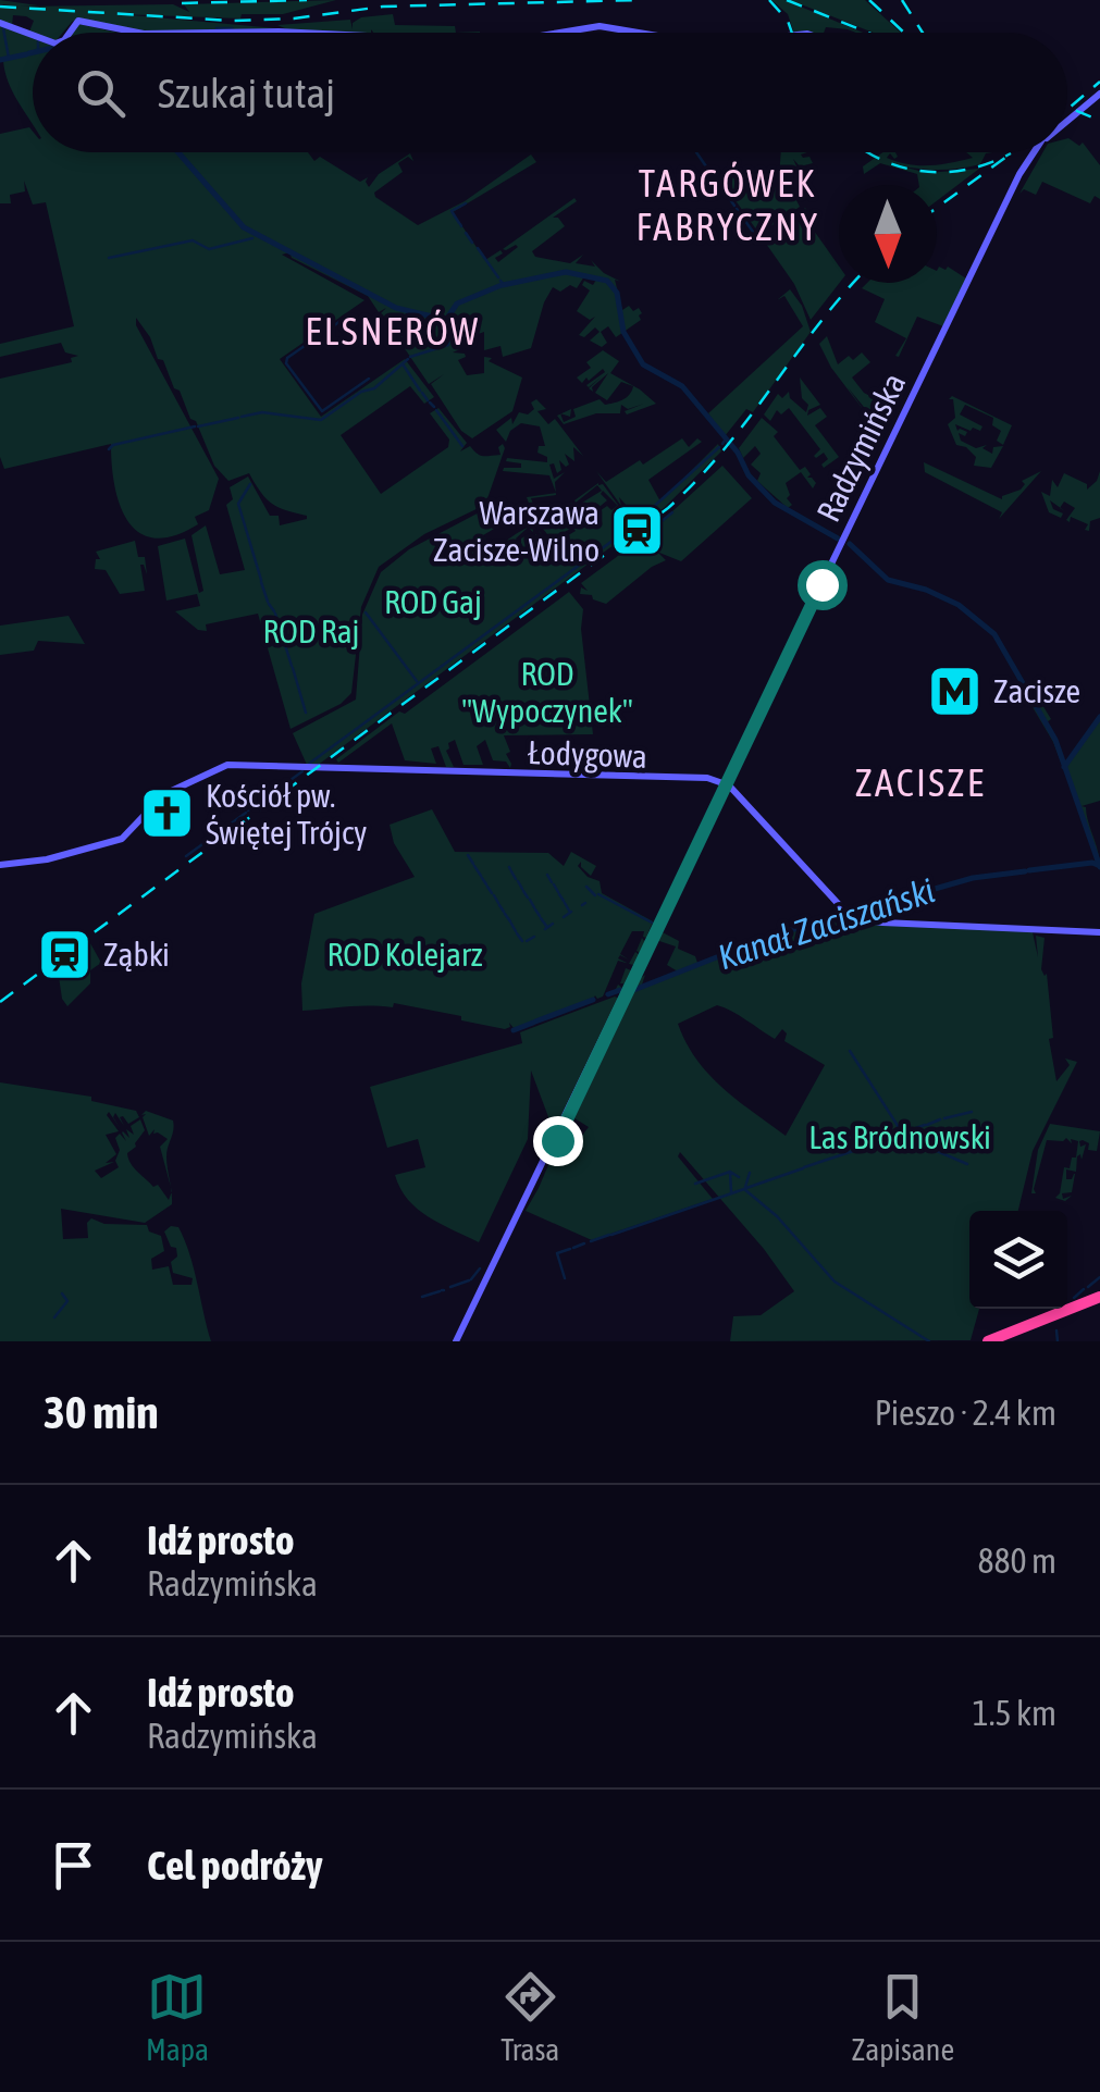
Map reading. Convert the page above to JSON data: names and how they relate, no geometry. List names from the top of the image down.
{
  "streets": {
    "main road": ["Radzymińska", "Łodygowa"]
  },
  "crossings": [
    ["Radzymińska", "Łodygowa"]
  ],
  "districts": ["TARGÓWEK FABRYCZNY", "ELSNERÓW", "ZACISZE"],
  "water": ["Kanał Zaciszański"],
  "parks": [
    "ROD Gaj",
    "ROD Raj",
    "ROD \"Wypoczynek\"",
    "ROD Kolejarz",
    "Las Bródnowski"
  ],
  "places": {
    "station": ["Warszawa Zacisze-Wilno", "Ząbki"],
    "metro station": ["Zacisze"],
    "church": ["Kościół pw. Świętej Trójcy"]
  },
  "north": "bottom",
  "page": {
    "search": "Szukaj tutaj",
    "heading": ["30 min", "Pieszo · 2.4 km"],
    "list": [
      ["Idź prosto", "Radzymińska", "880 m"],
      ["Idź prosto", "Radzymińska", "1.5 km"],
      "Cel podróży"
    ],
    "nav": ["Mapa", "Trasa", "Zapisane"]
  }
}
